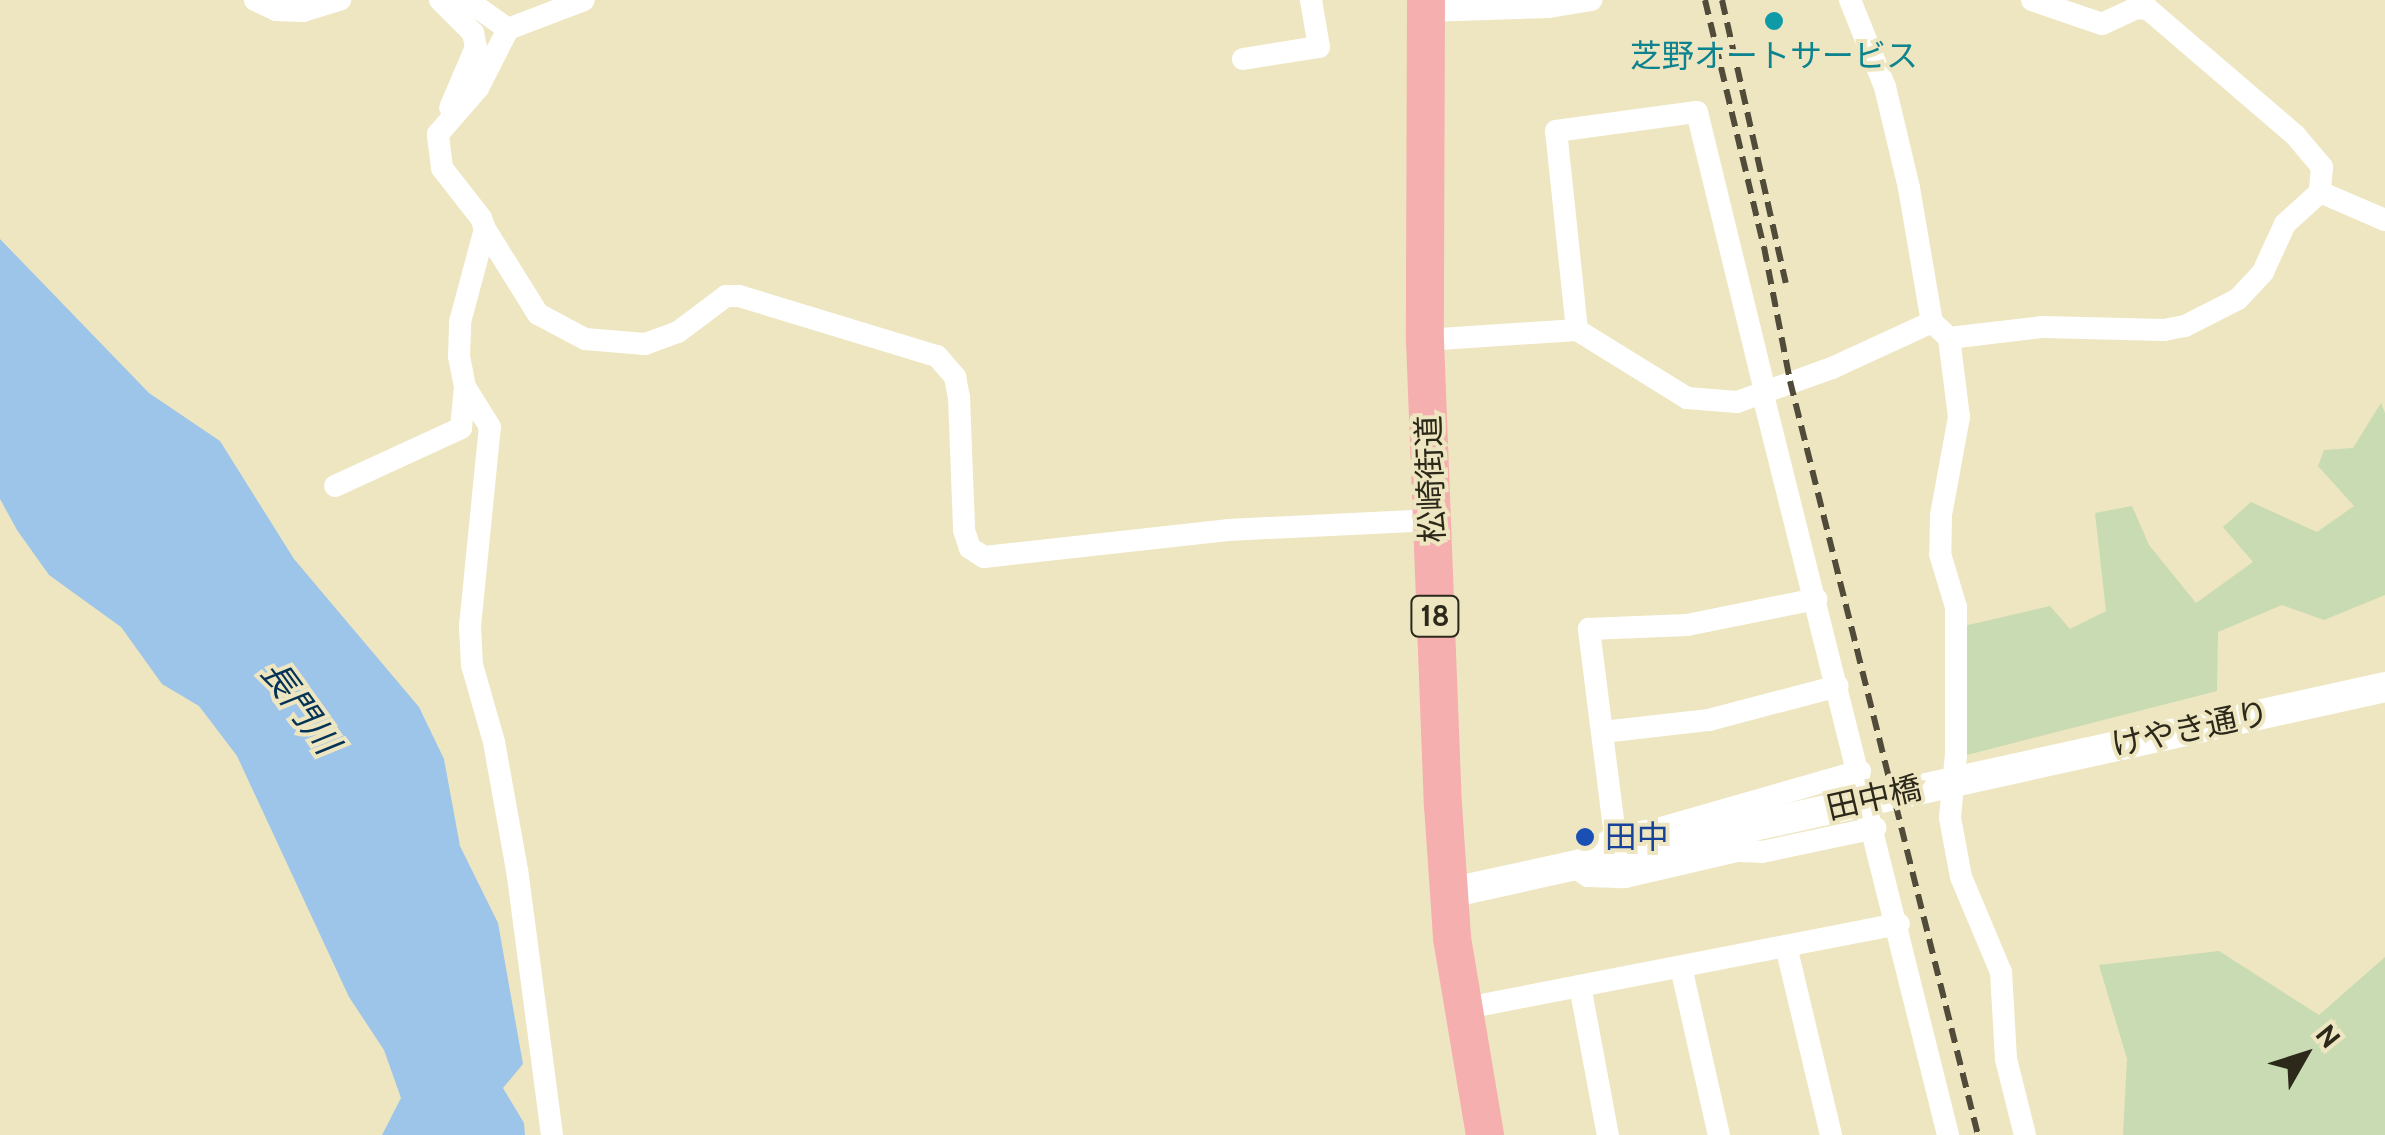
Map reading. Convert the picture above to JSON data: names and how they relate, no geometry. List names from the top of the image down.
{
  "streets": {
    "main road": ["松崎街道", "18"],
    "street": ["けやき通り", "田中橋"]
  },
  "crossings": [
    ["けやき通り", "田中橋"]
  ],
  "water": ["長門川"],
  "places": ["芝野オートサービス", "田中"],
  "north": "top right"
}
